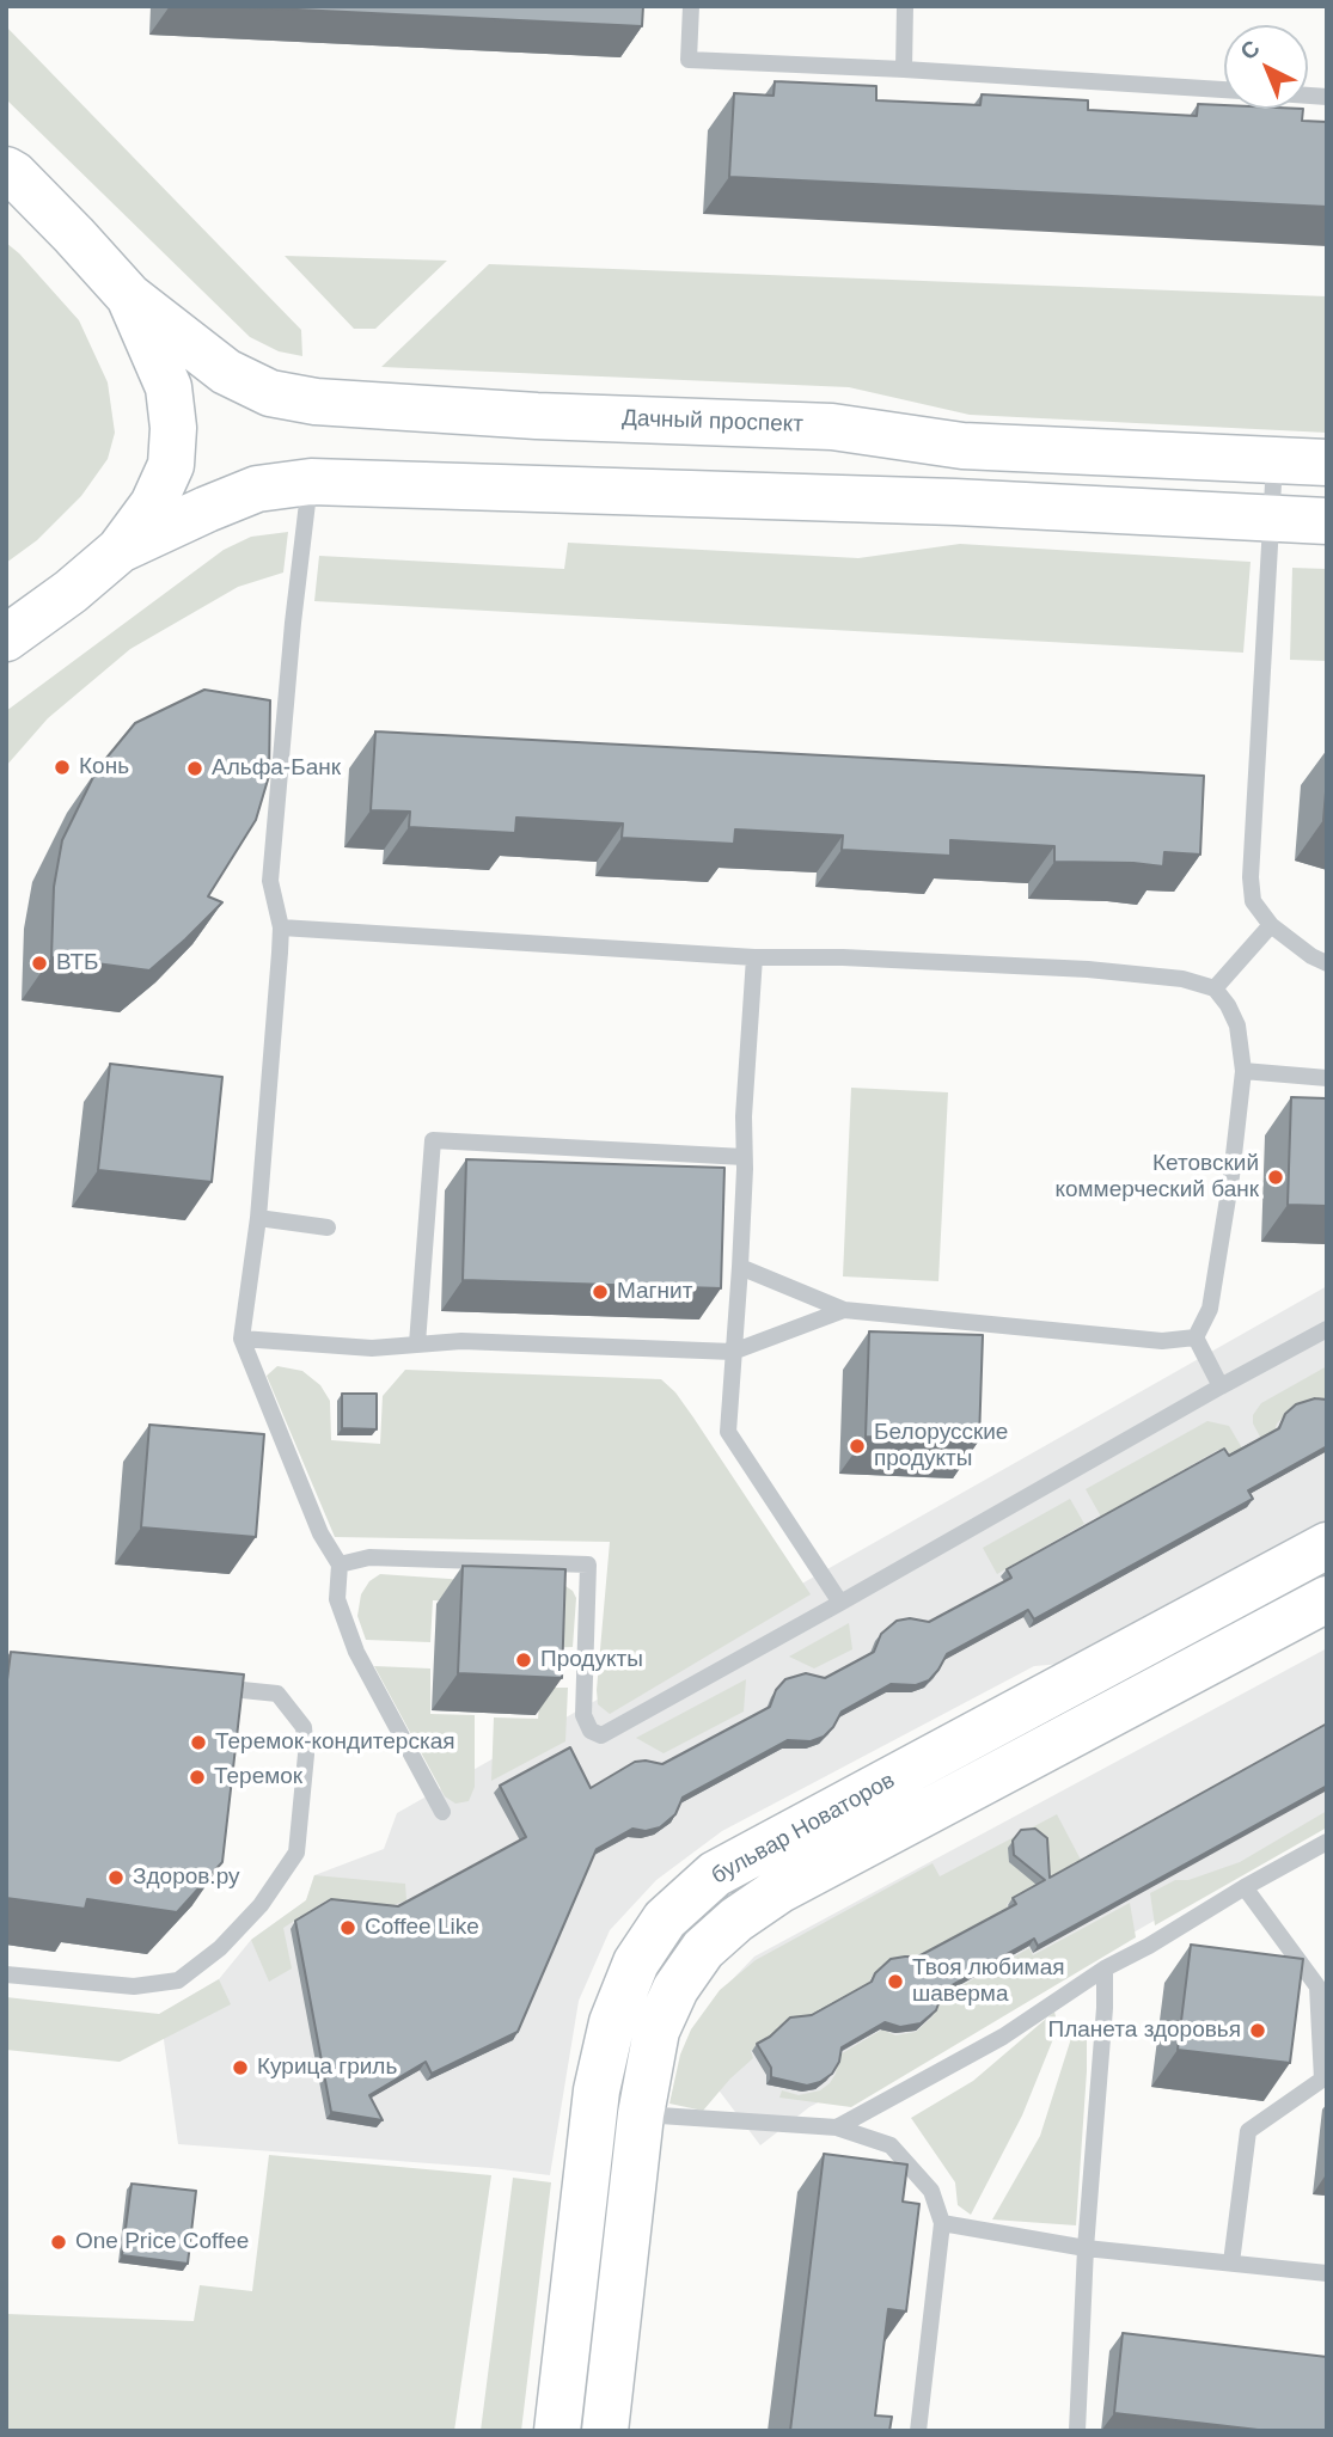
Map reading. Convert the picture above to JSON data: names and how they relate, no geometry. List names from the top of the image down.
{
  "streets": {
    "main road": ["Дачный проспект", "бульвар Новаторов"]
  },
  "places": [
    "Конь",
    "Альфа-Банк",
    "ВТБ",
    "Кетовский коммерческий банк",
    "Магнит",
    "Белорусские продукты",
    "Продукты",
    "Теремок-кондитерская",
    "Теремок",
    "Здоров.ру",
    "Coffee Like",
    "Твоя любимая шаверма",
    "Планета здоровья",
    "Курица гриль",
    "One Price Coffee"
  ],
  "north": "top left"
}
